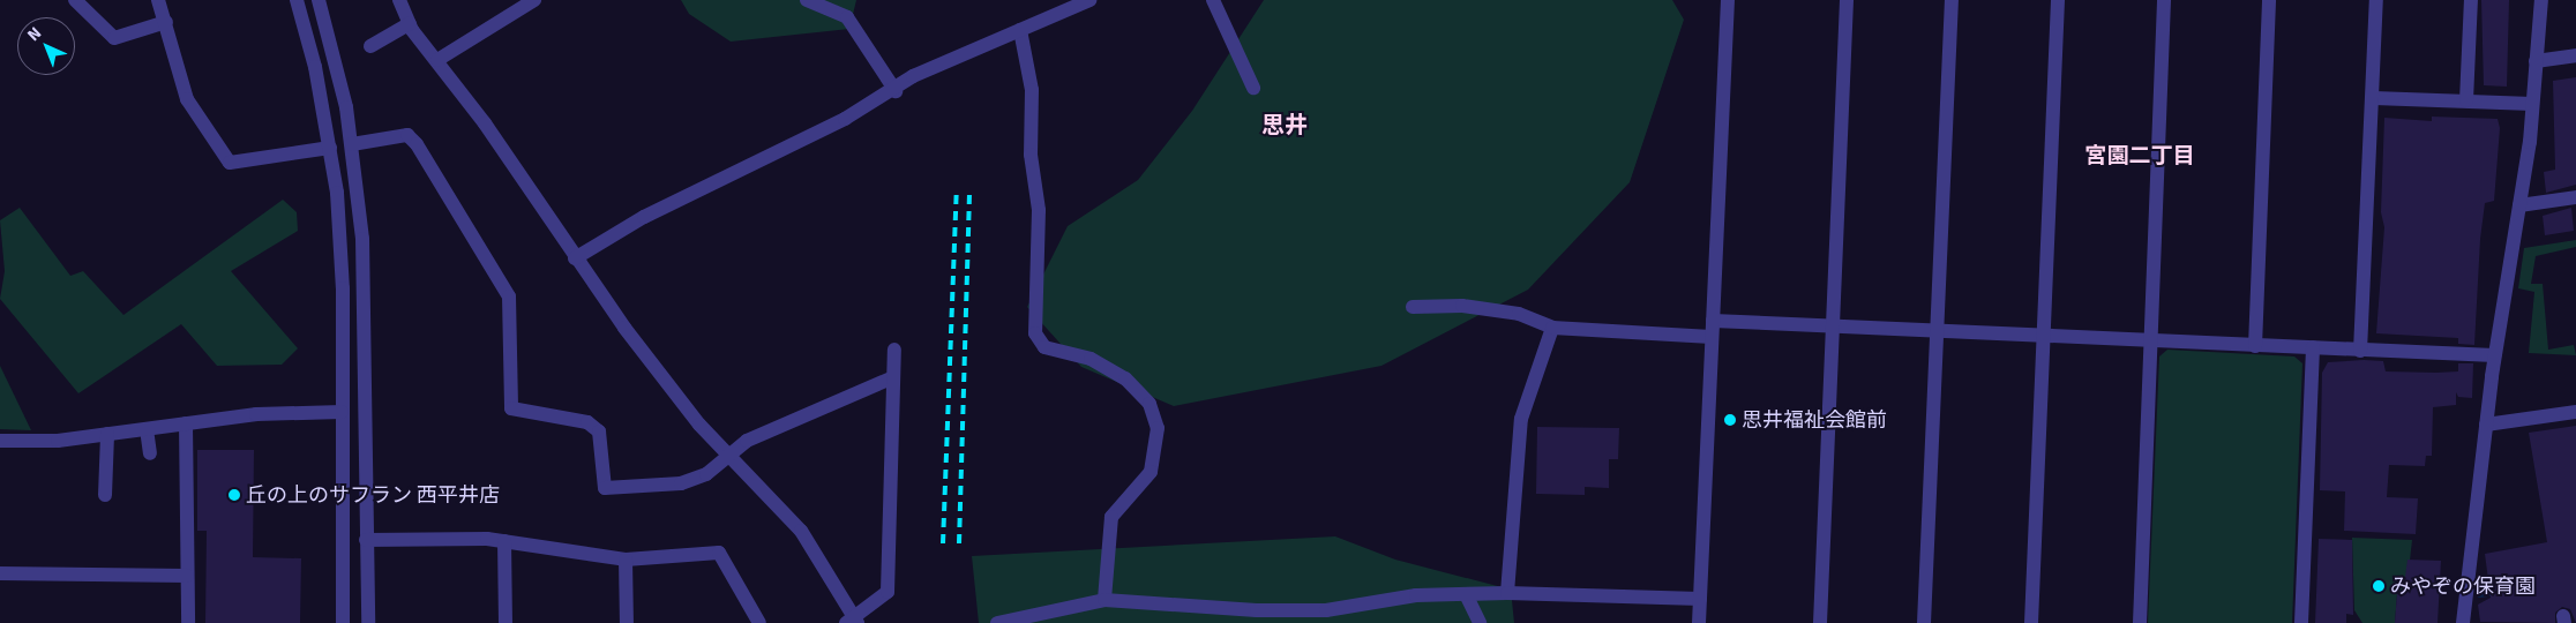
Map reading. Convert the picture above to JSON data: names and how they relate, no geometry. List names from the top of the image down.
{
  "districts": ["思井", "宮園二丁目"],
  "places": ["思井福祉会館前", "丘の上のサフラン 西平井店", "みやぞの保育園"],
  "north": "top left"
}
